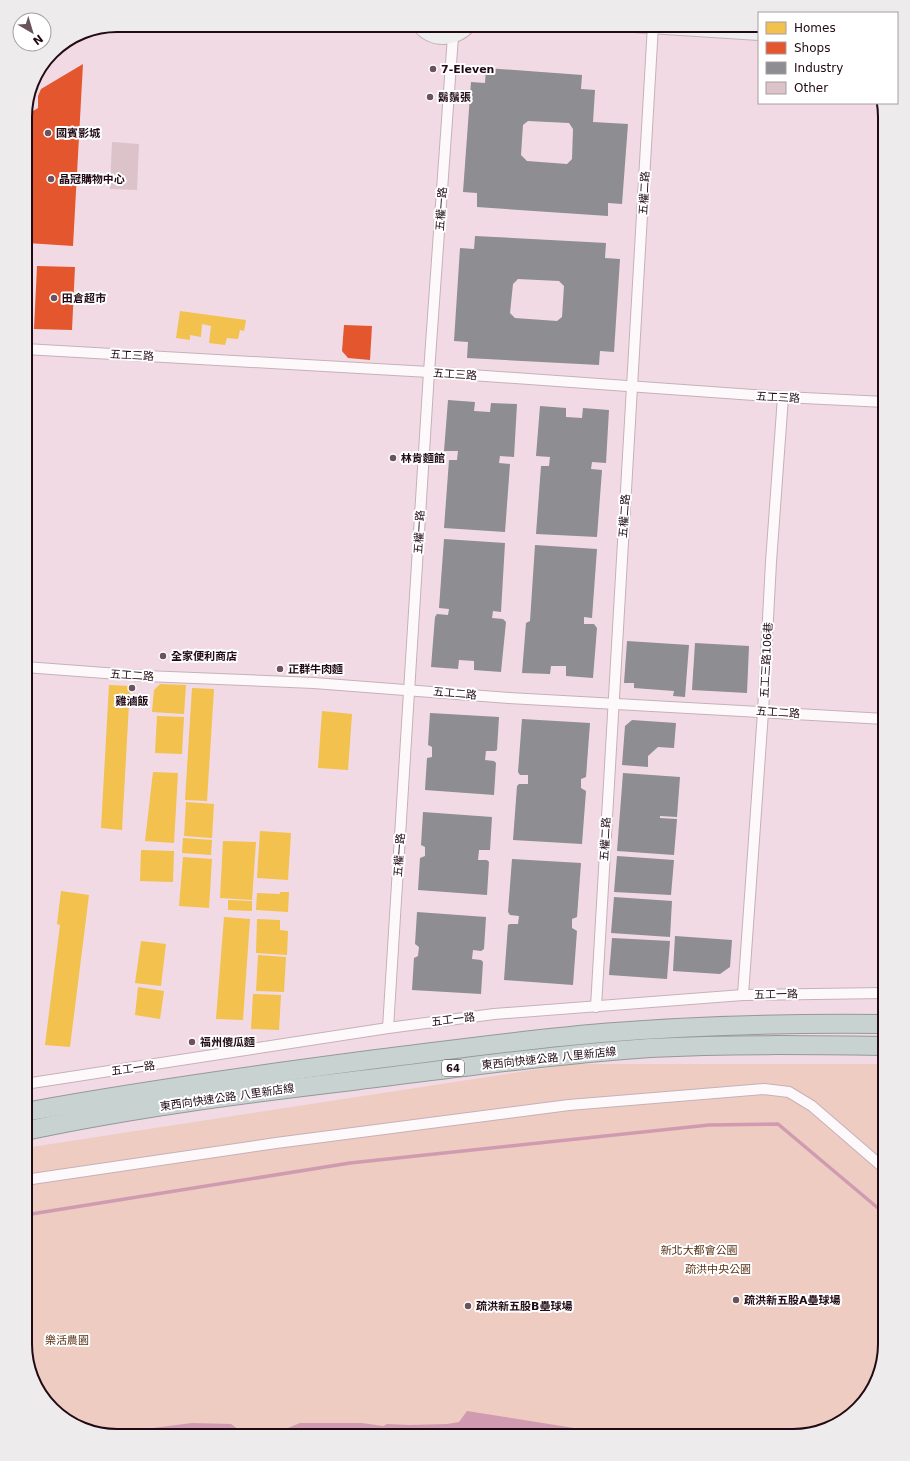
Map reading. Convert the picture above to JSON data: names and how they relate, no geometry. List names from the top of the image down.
{
  "streets": {
    "highway": ["東西向快速公路 八里新店線", "64"],
    "street": [
      "五權二路",
      "五權一路",
      "五工三路",
      "五工三路106巷",
      "五工二路",
      "五工一路"
    ]
  },
  "crossings": [
    ["五權二路", "五工三路"],
    ["五權二路", "五工二路"],
    ["五權二路", "五工一路"],
    ["五權一路", "五工三路"],
    ["五權一路", "五工二路"],
    ["五權一路", "五工一路"],
    ["五工三路", "五工三路106巷"],
    ["五工三路106巷", "五工二路"],
    ["五工三路106巷", "五工一路"]
  ],
  "parks": ["新北大都會公園", "疏洪中央公園", "樂活農園"],
  "places": [
    "7-Eleven",
    "鬍鬚張",
    "國賓影城",
    "晶冠購物中心",
    "田倉超市",
    "林肯麵館",
    "全家便利商店",
    "正群牛肉麵",
    "雞滷飯",
    "福州傻瓜麵",
    "疏洪新五股A壘球場",
    "疏洪新五股B壘球場"
  ],
  "legend": [
    "Homes",
    "Shops",
    "Industry",
    "Other"
  ],
  "north": "bottom right"
}
